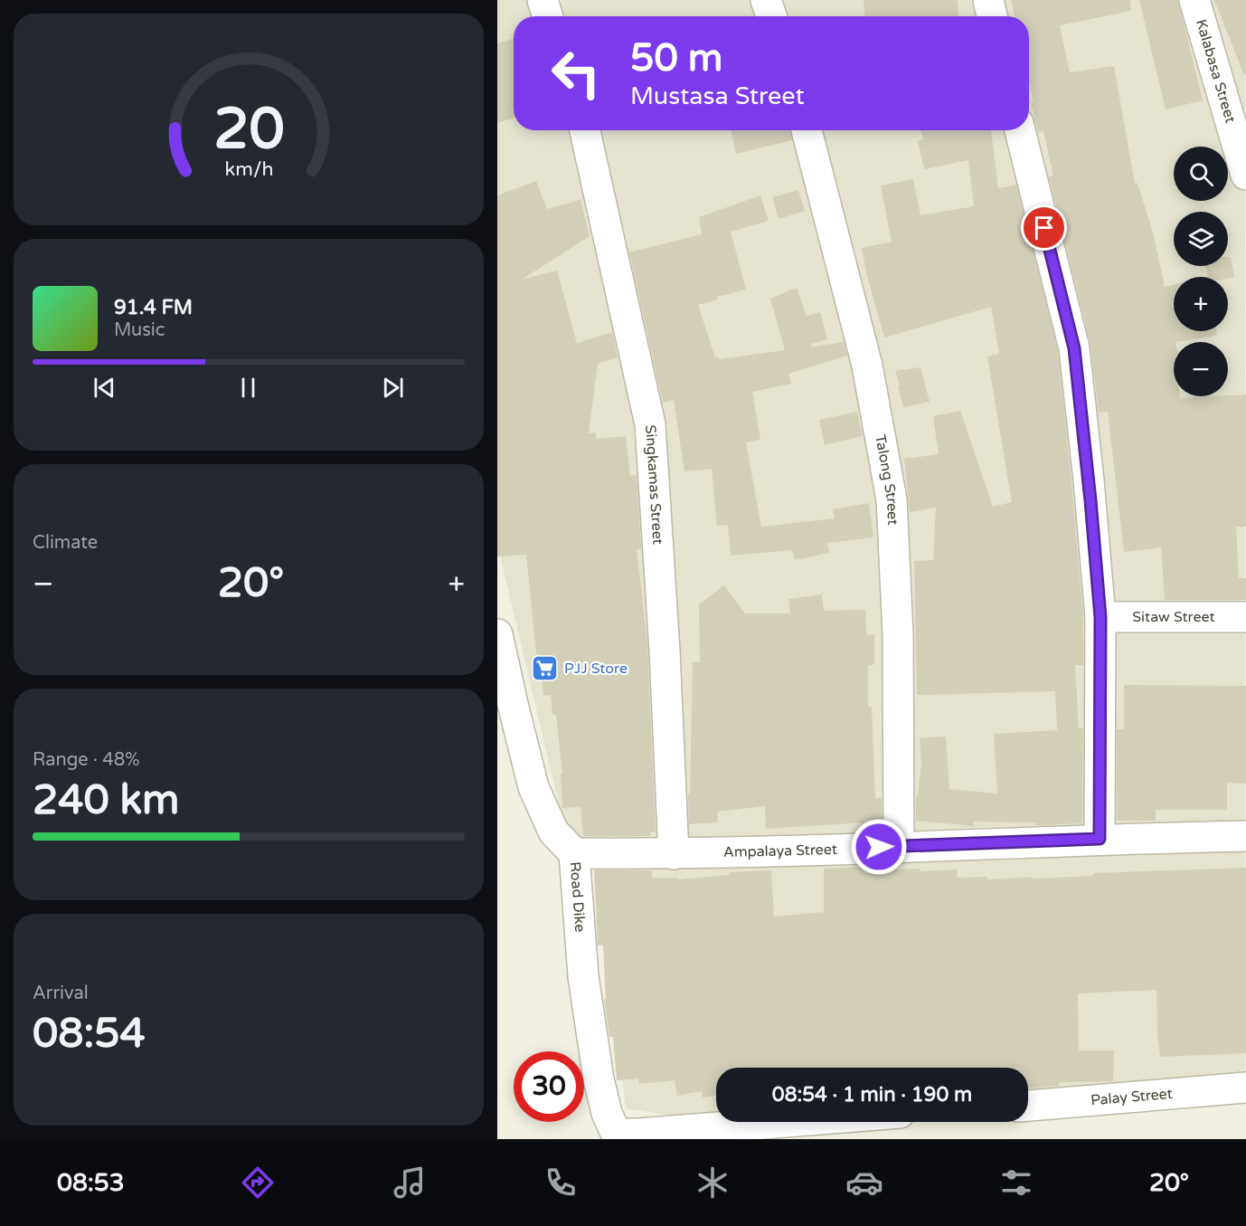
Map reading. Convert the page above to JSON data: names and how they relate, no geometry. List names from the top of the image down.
{
  "streets": {
    "street": [
      "Kalabasa Street",
      "Talong Street",
      "Singkamas Street",
      "Sitaw Street",
      "Ampalaya Street",
      "Road Dike",
      "Palay Street"
    ]
  },
  "crossings": [
    ["Talong Street", "Ampalaya Street"],
    ["Singkamas Street", "Ampalaya Street"],
    ["Ampalaya Street", "Road Dike"]
  ],
  "places": {
    "supermarket": ["PJJ Store"]
  },
  "page": {
    "turn": ["50 m", "Mustasa Street"],
    "map_buttons": ["+", "−"],
    "song": ["91.4 FM", "Music"],
    "tile": [
      "Climate",
      ["Range · 48%", "240 km"],
      ["Arrival", "08:54"]
    ],
    "heat": ["−", "20°", "+"],
    "limit": "30",
    "trip": "08:54 · 1 min · 190 m",
    "tabs": ["08:53", "20°"],
    "gauge": ["20", "km/h"]
  }
}
